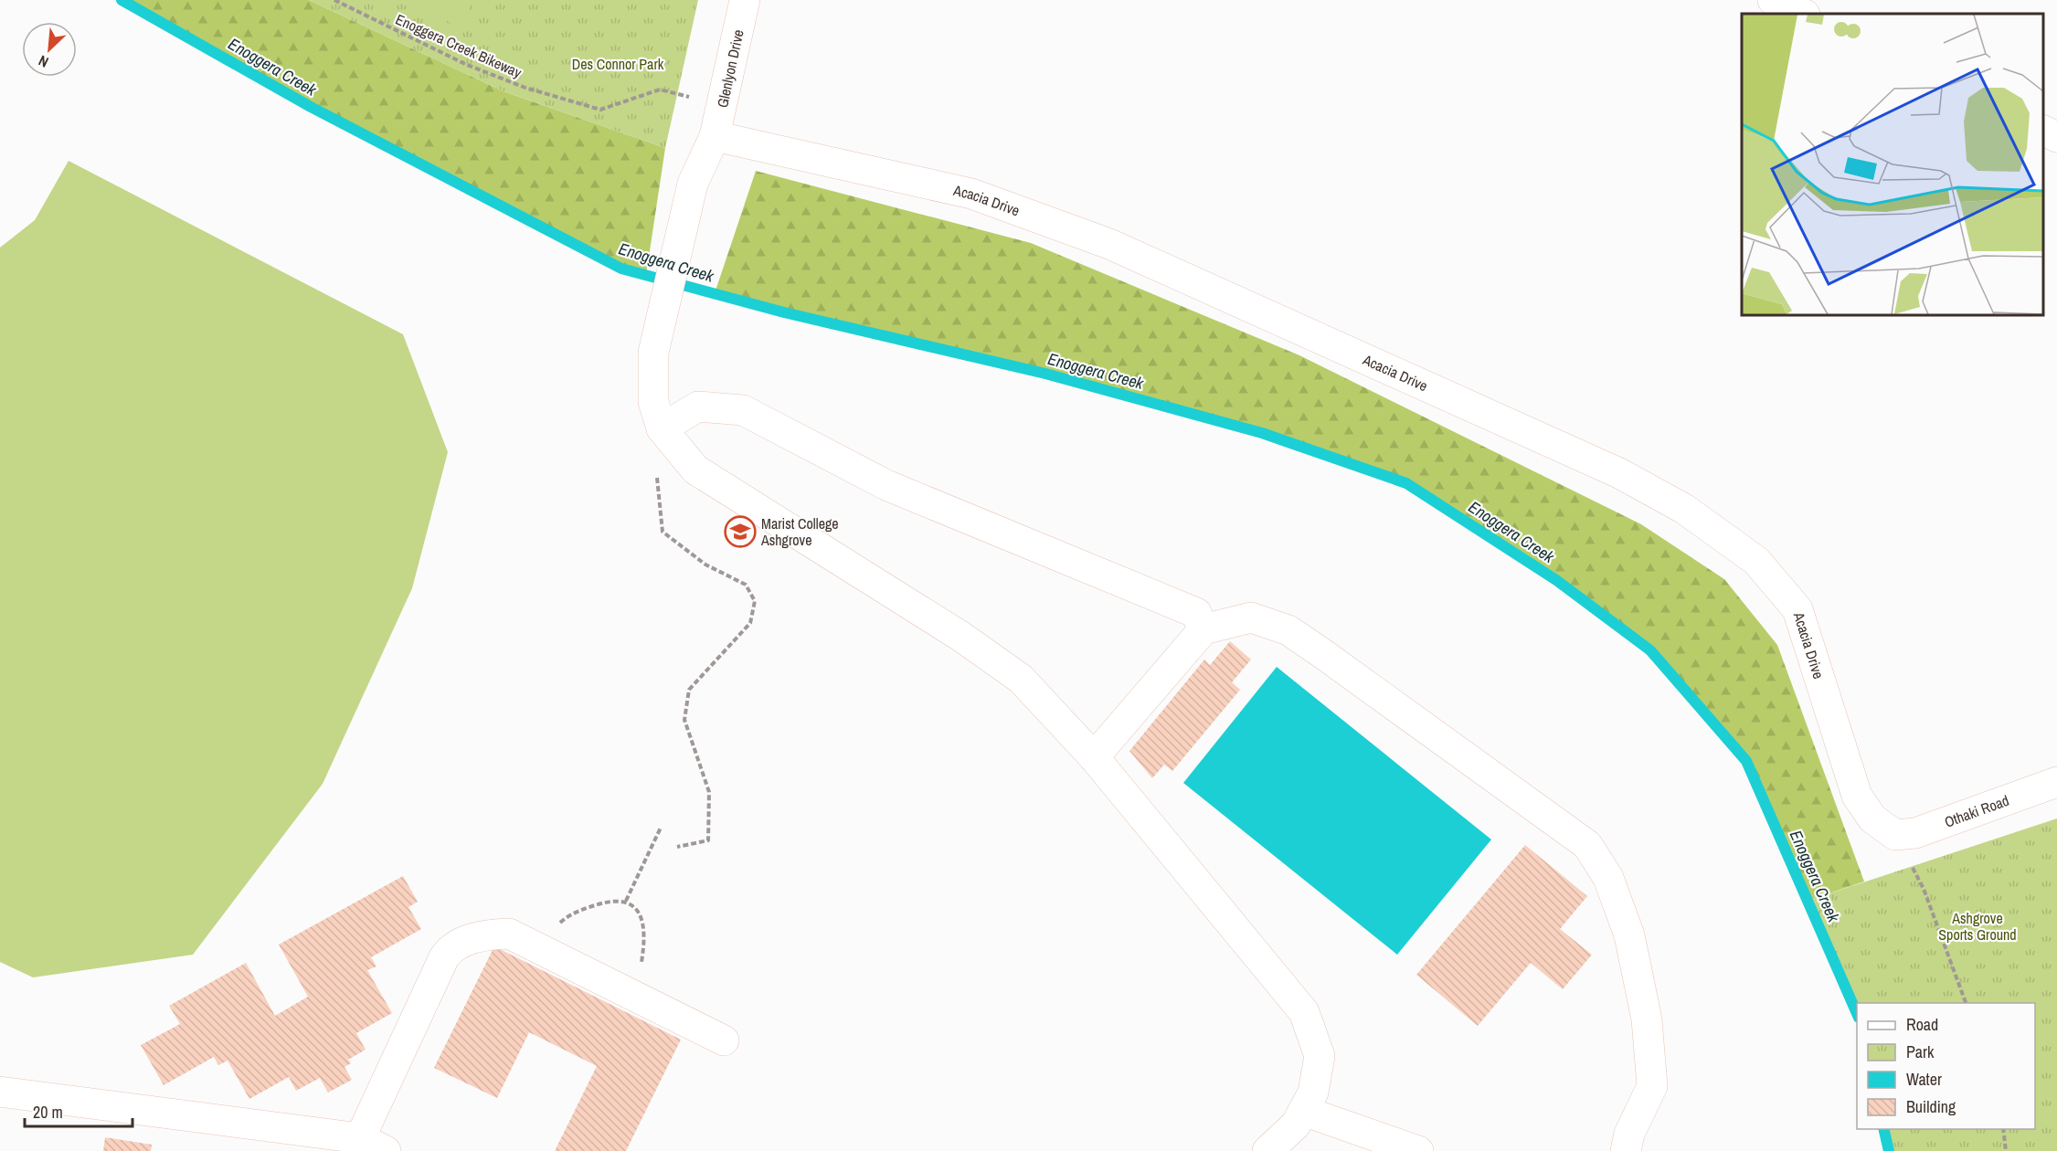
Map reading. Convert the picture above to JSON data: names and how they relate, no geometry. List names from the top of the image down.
{
  "streets": {
    "street": ["Glenlyon Drive", "Acacia Drive", "Othaki Road"],
    "path": ["Enoggera Creek Bikeway"]
  },
  "crossings": [
    ["Enoggera Creek Bikeway", "Glenlyon Drive"],
    ["Enoggera Creek Bikeway", "Acacia Drive"],
    ["Glenlyon Drive", "Acacia Drive"],
    ["Acacia Drive", "Othaki Road"]
  ],
  "water": ["Enoggera Creek"],
  "parks": ["Des Connor Park", "Ashgrove Sports Ground"],
  "places": {
    "school or university": ["Marist College Ashgrove"]
  },
  "legend": [
    "Road",
    "Park",
    "Water",
    "Building"
  ],
  "scale_bar": "20 m",
  "north": "bottom left"
}
